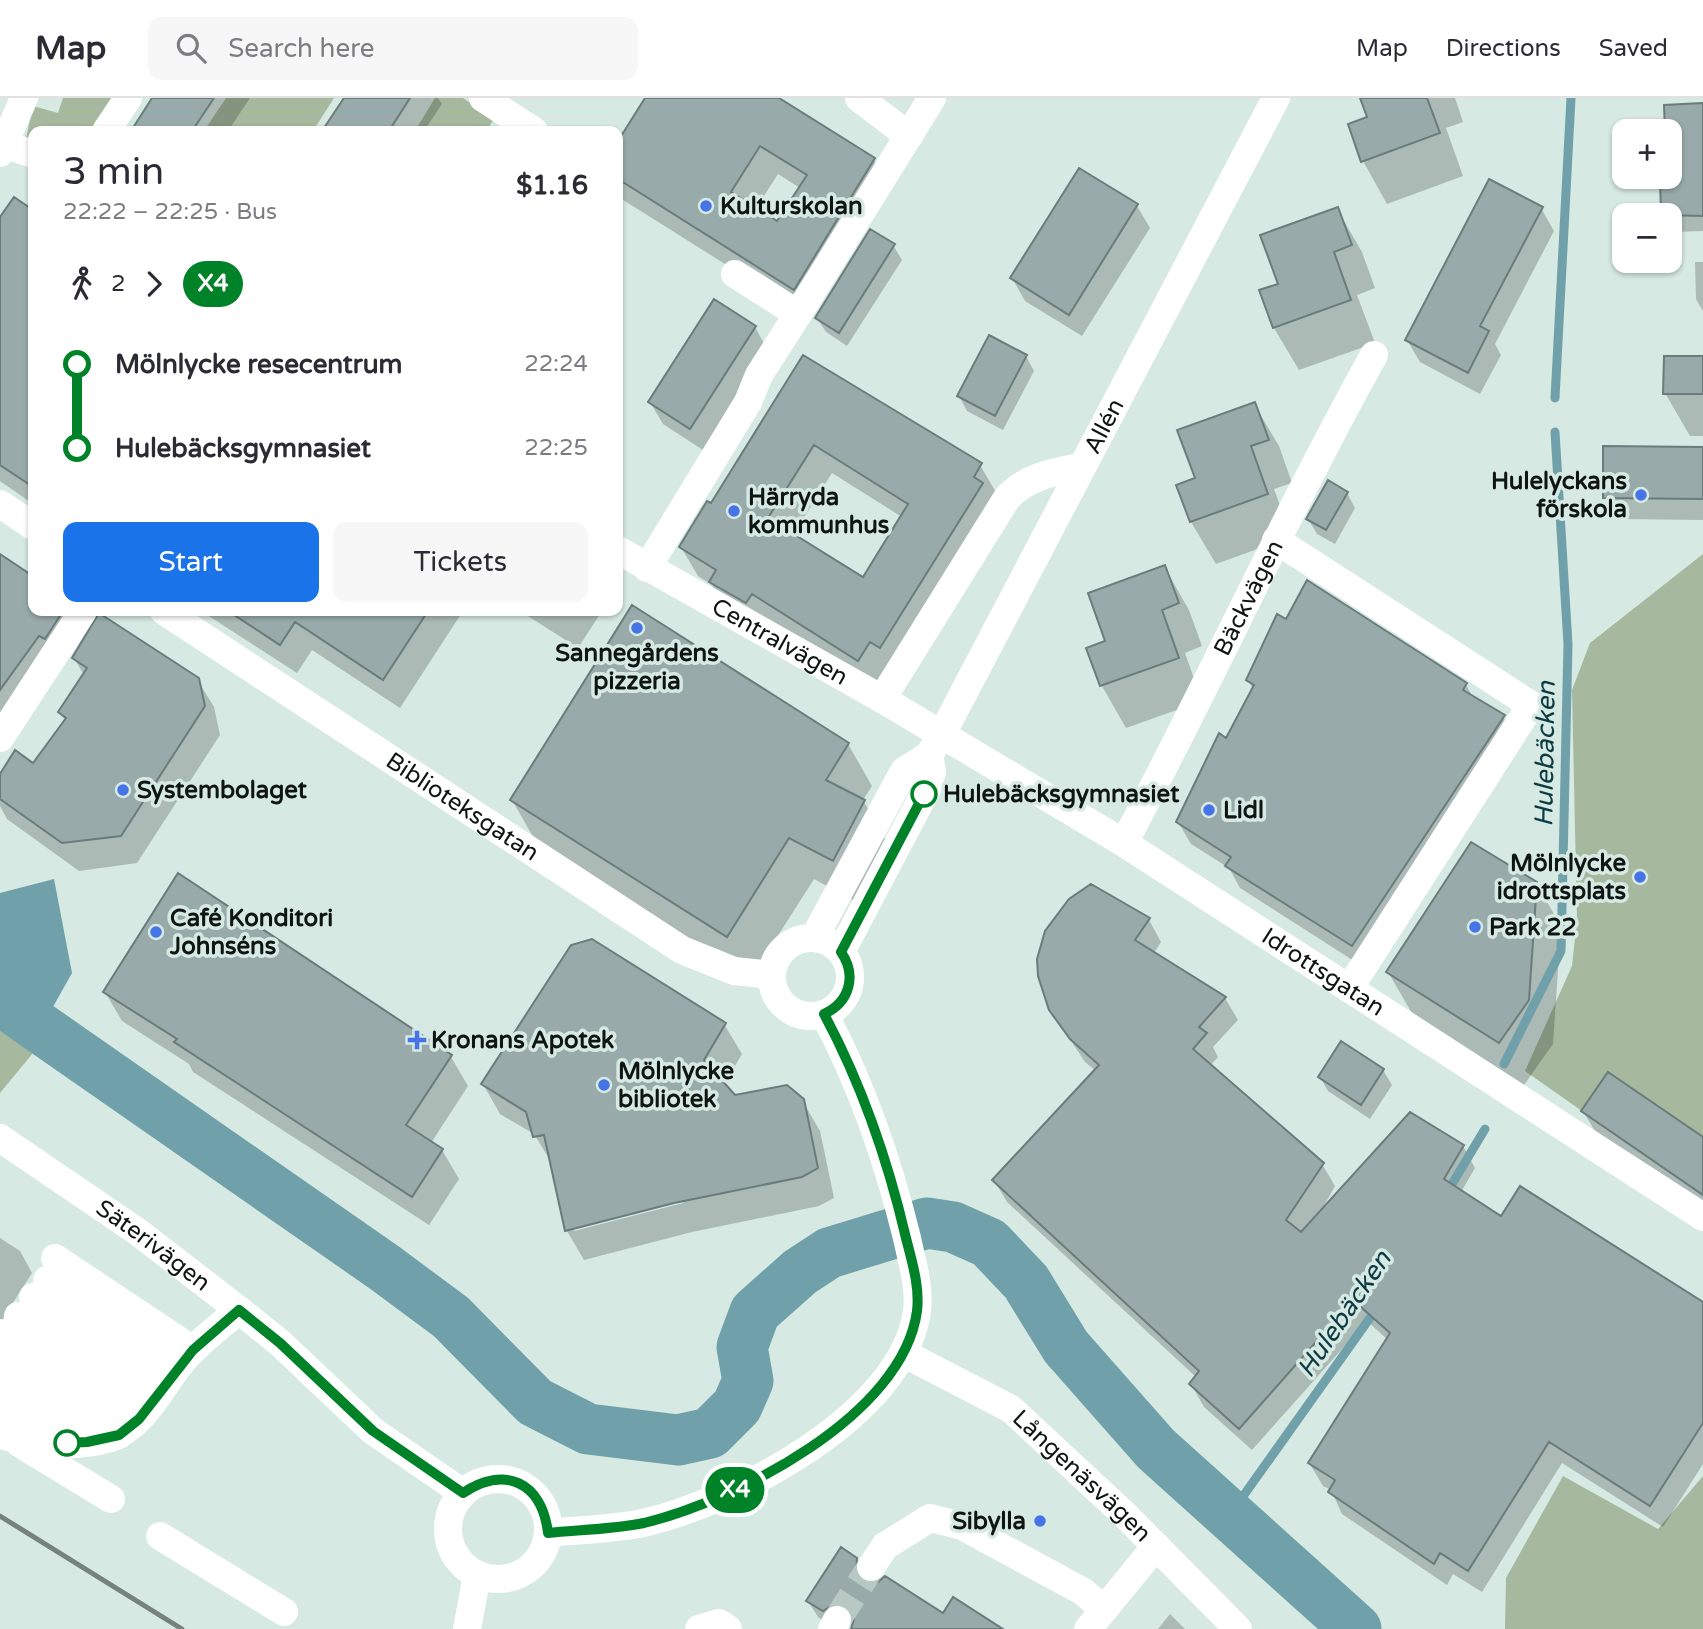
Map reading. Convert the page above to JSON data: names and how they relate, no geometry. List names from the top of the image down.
{
  "streets": {
    "street": [
      "Allén",
      "Bäckvägen",
      "Centralvägen",
      "Biblioteksgatan",
      "Idrottsgatan",
      "Säterivägen",
      "Långenäsvägen"
    ]
  },
  "crossings": [
    ["Allén", "Centralvägen"],
    ["Allén", "Biblioteksgatan"],
    ["Allén", "Idrottsgatan"],
    ["Bäckvägen", "Idrottsgatan"],
    ["Centralvägen", "Idrottsgatan"]
  ],
  "water": ["Hulebäcken"],
  "places": {
    "other": [
      "Kulturskolan",
      "Hulelyckans förskola",
      "Härryda kommunhus",
      "Sannegårdens pizzeria",
      "Systembolaget",
      "Hulebäcksgymnasiet",
      "Lidl",
      "Mölnlycke idrottsplats",
      "Park 22",
      "Café Konditori Johnséns",
      "Mölnlycke bibliotek",
      "Sibylla"
    ],
    "health": ["Kronans Apotek"]
  },
  "lines": ["bus line X4"],
  "page": {
    "header": "Map",
    "search": "Search here",
    "nav": ["Map", "Directions", "Saved"],
    "on_map": "X4",
    "map_buttons": ["+", "−"],
    "heading": ["3 min", "22:22 – 22:25 · Bus", "$1.16"],
    "legs": ["2", "X4"],
    "list": [
      {
        "name": "Mölnlycke resecentrum",
        "value": "22:24"
      },
      {
        "name": "Hulebäcksgymnasiet",
        "value": "22:25"
      }
    ],
    "buttons": ["Start", "Tickets"]
  }
}
